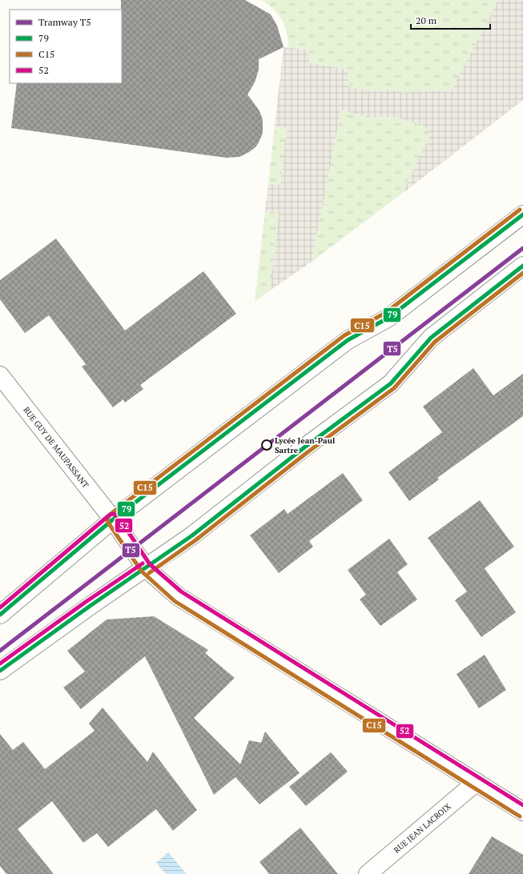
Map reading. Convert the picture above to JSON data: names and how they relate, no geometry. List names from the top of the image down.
{
  "streets": {
    "street": ["RUE GUY DE MAUPASSANT", "RUE JEAN LACROIX"]
  },
  "crossings": [
    ["RUE GUY DE MAUPASSANT", "RUE JEAN LACROIX"]
  ],
  "places": ["Lycée Jean-Paul Sartre"],
  "lines": [
    "transit line C15",
    "transit line 79",
    "tram line T5",
    "transit line 52"
  ],
  "legend": [
    "Tramway T5",
    "79",
    "C15",
    "52"
  ],
  "scale_bar": "20 m"
}
